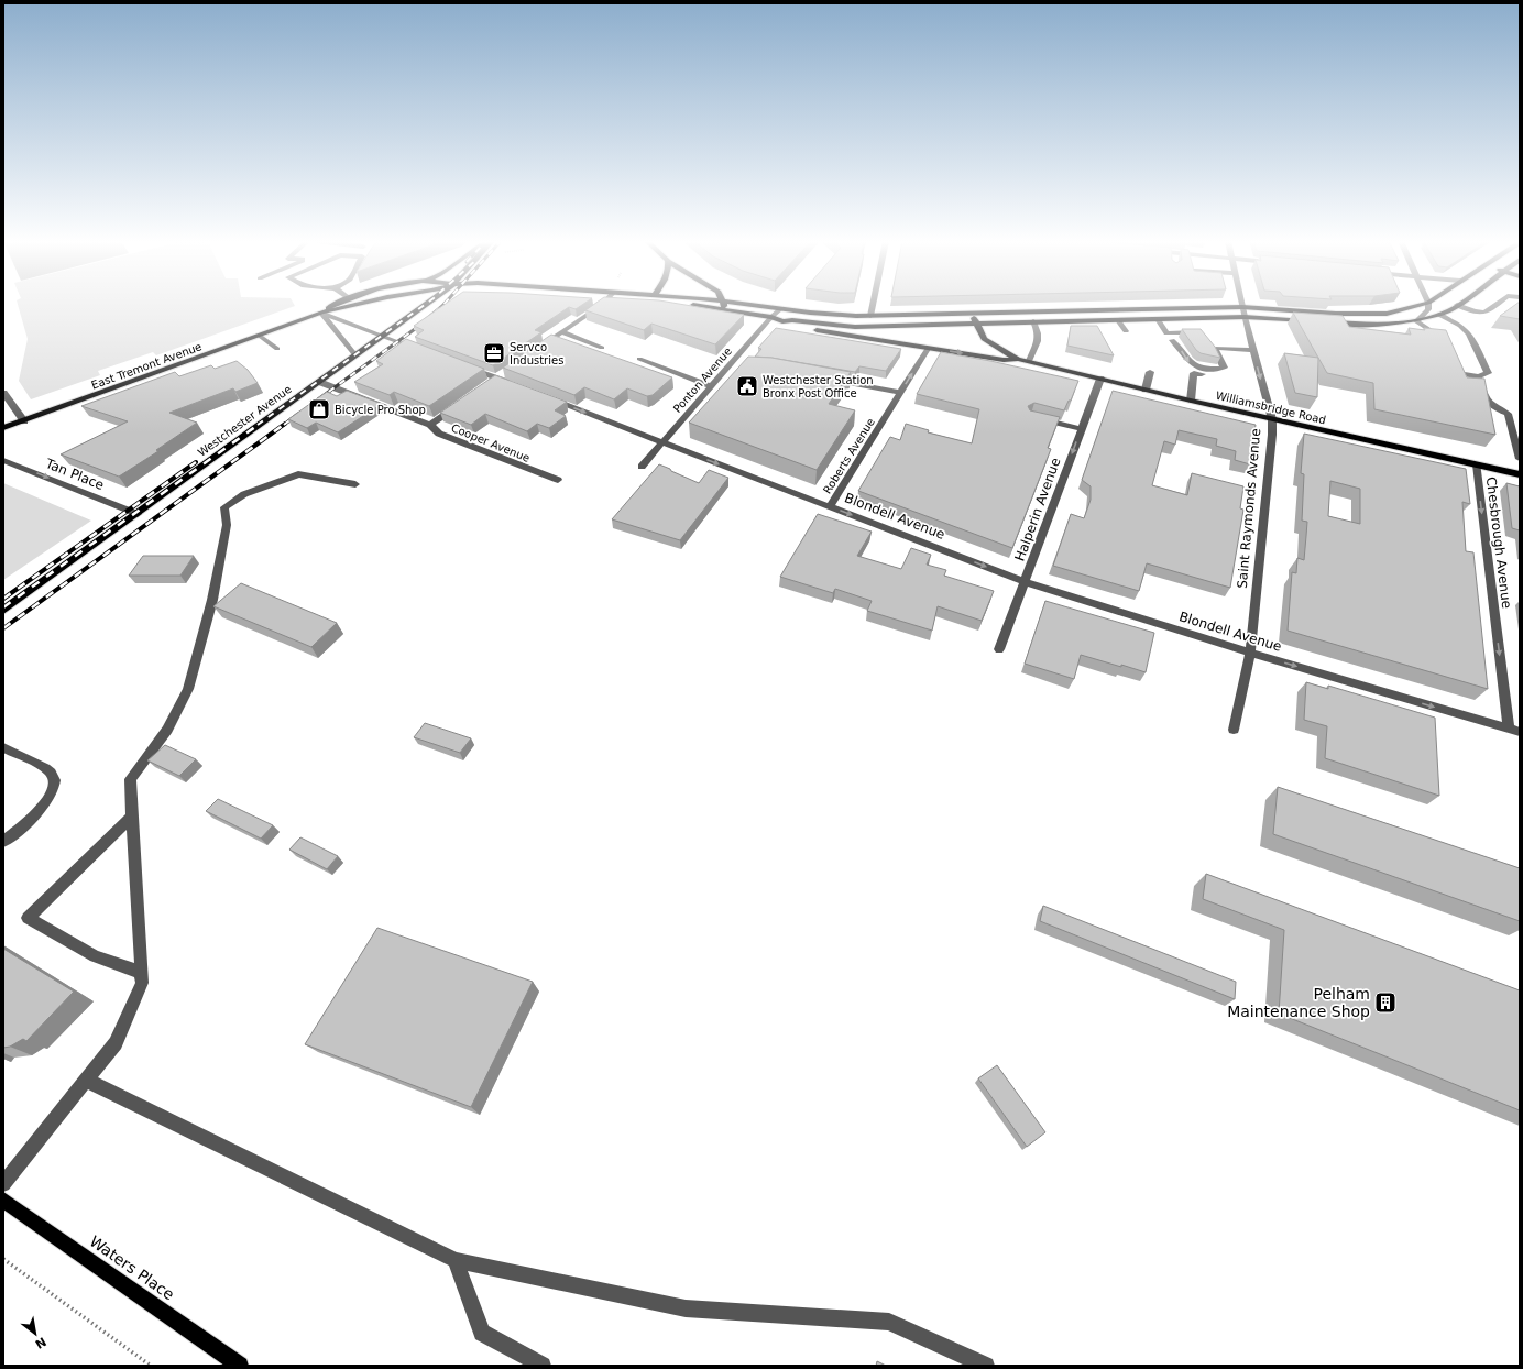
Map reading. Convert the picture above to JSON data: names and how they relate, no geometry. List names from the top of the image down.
{
  "streets": {
    "main road": [
      "East Tremont Avenue",
      "Williamsbridge Road",
      "Westchester Avenue",
      "Waters Place"
    ],
    "street": [
      "Ponton Avenue",
      "Cooper Avenue",
      "Roberts Avenue",
      "Tan Place",
      "Saint Raymonds Avenue",
      "Halperin Avenue",
      "Blondell Avenue",
      "Chesbrough Avenue"
    ]
  },
  "crossings": [
    ["Ponton Avenue", "Blondell Avenue"],
    ["Williamsbridge Road", "Roberts Avenue"],
    ["Williamsbridge Road", "Saint Raymonds Avenue"],
    ["Williamsbridge Road", "Halperin Avenue"],
    ["Williamsbridge Road", "Chesbrough Avenue"],
    ["Westchester Avenue", "Cooper Avenue"],
    ["Westchester Avenue", "Tan Place"],
    ["Roberts Avenue", "Blondell Avenue"],
    ["Saint Raymonds Avenue", "Blondell Avenue"],
    ["Halperin Avenue", "Blondell Avenue"],
    ["Blondell Avenue", "Chesbrough Avenue"]
  ],
  "one_way": [
    "Tan Place",
    "Halperin Avenue",
    "Blondell Avenue",
    "Chesbrough Avenue"
  ],
  "places": {
    "office": ["Servco Industries"],
    "public building": ["Westchester Station Bronx Post Office"],
    "shop": ["Bicycle Pro Shop"],
    "building": ["Pelham Maintenance Shop"]
  },
  "north": "bottom right"
}
